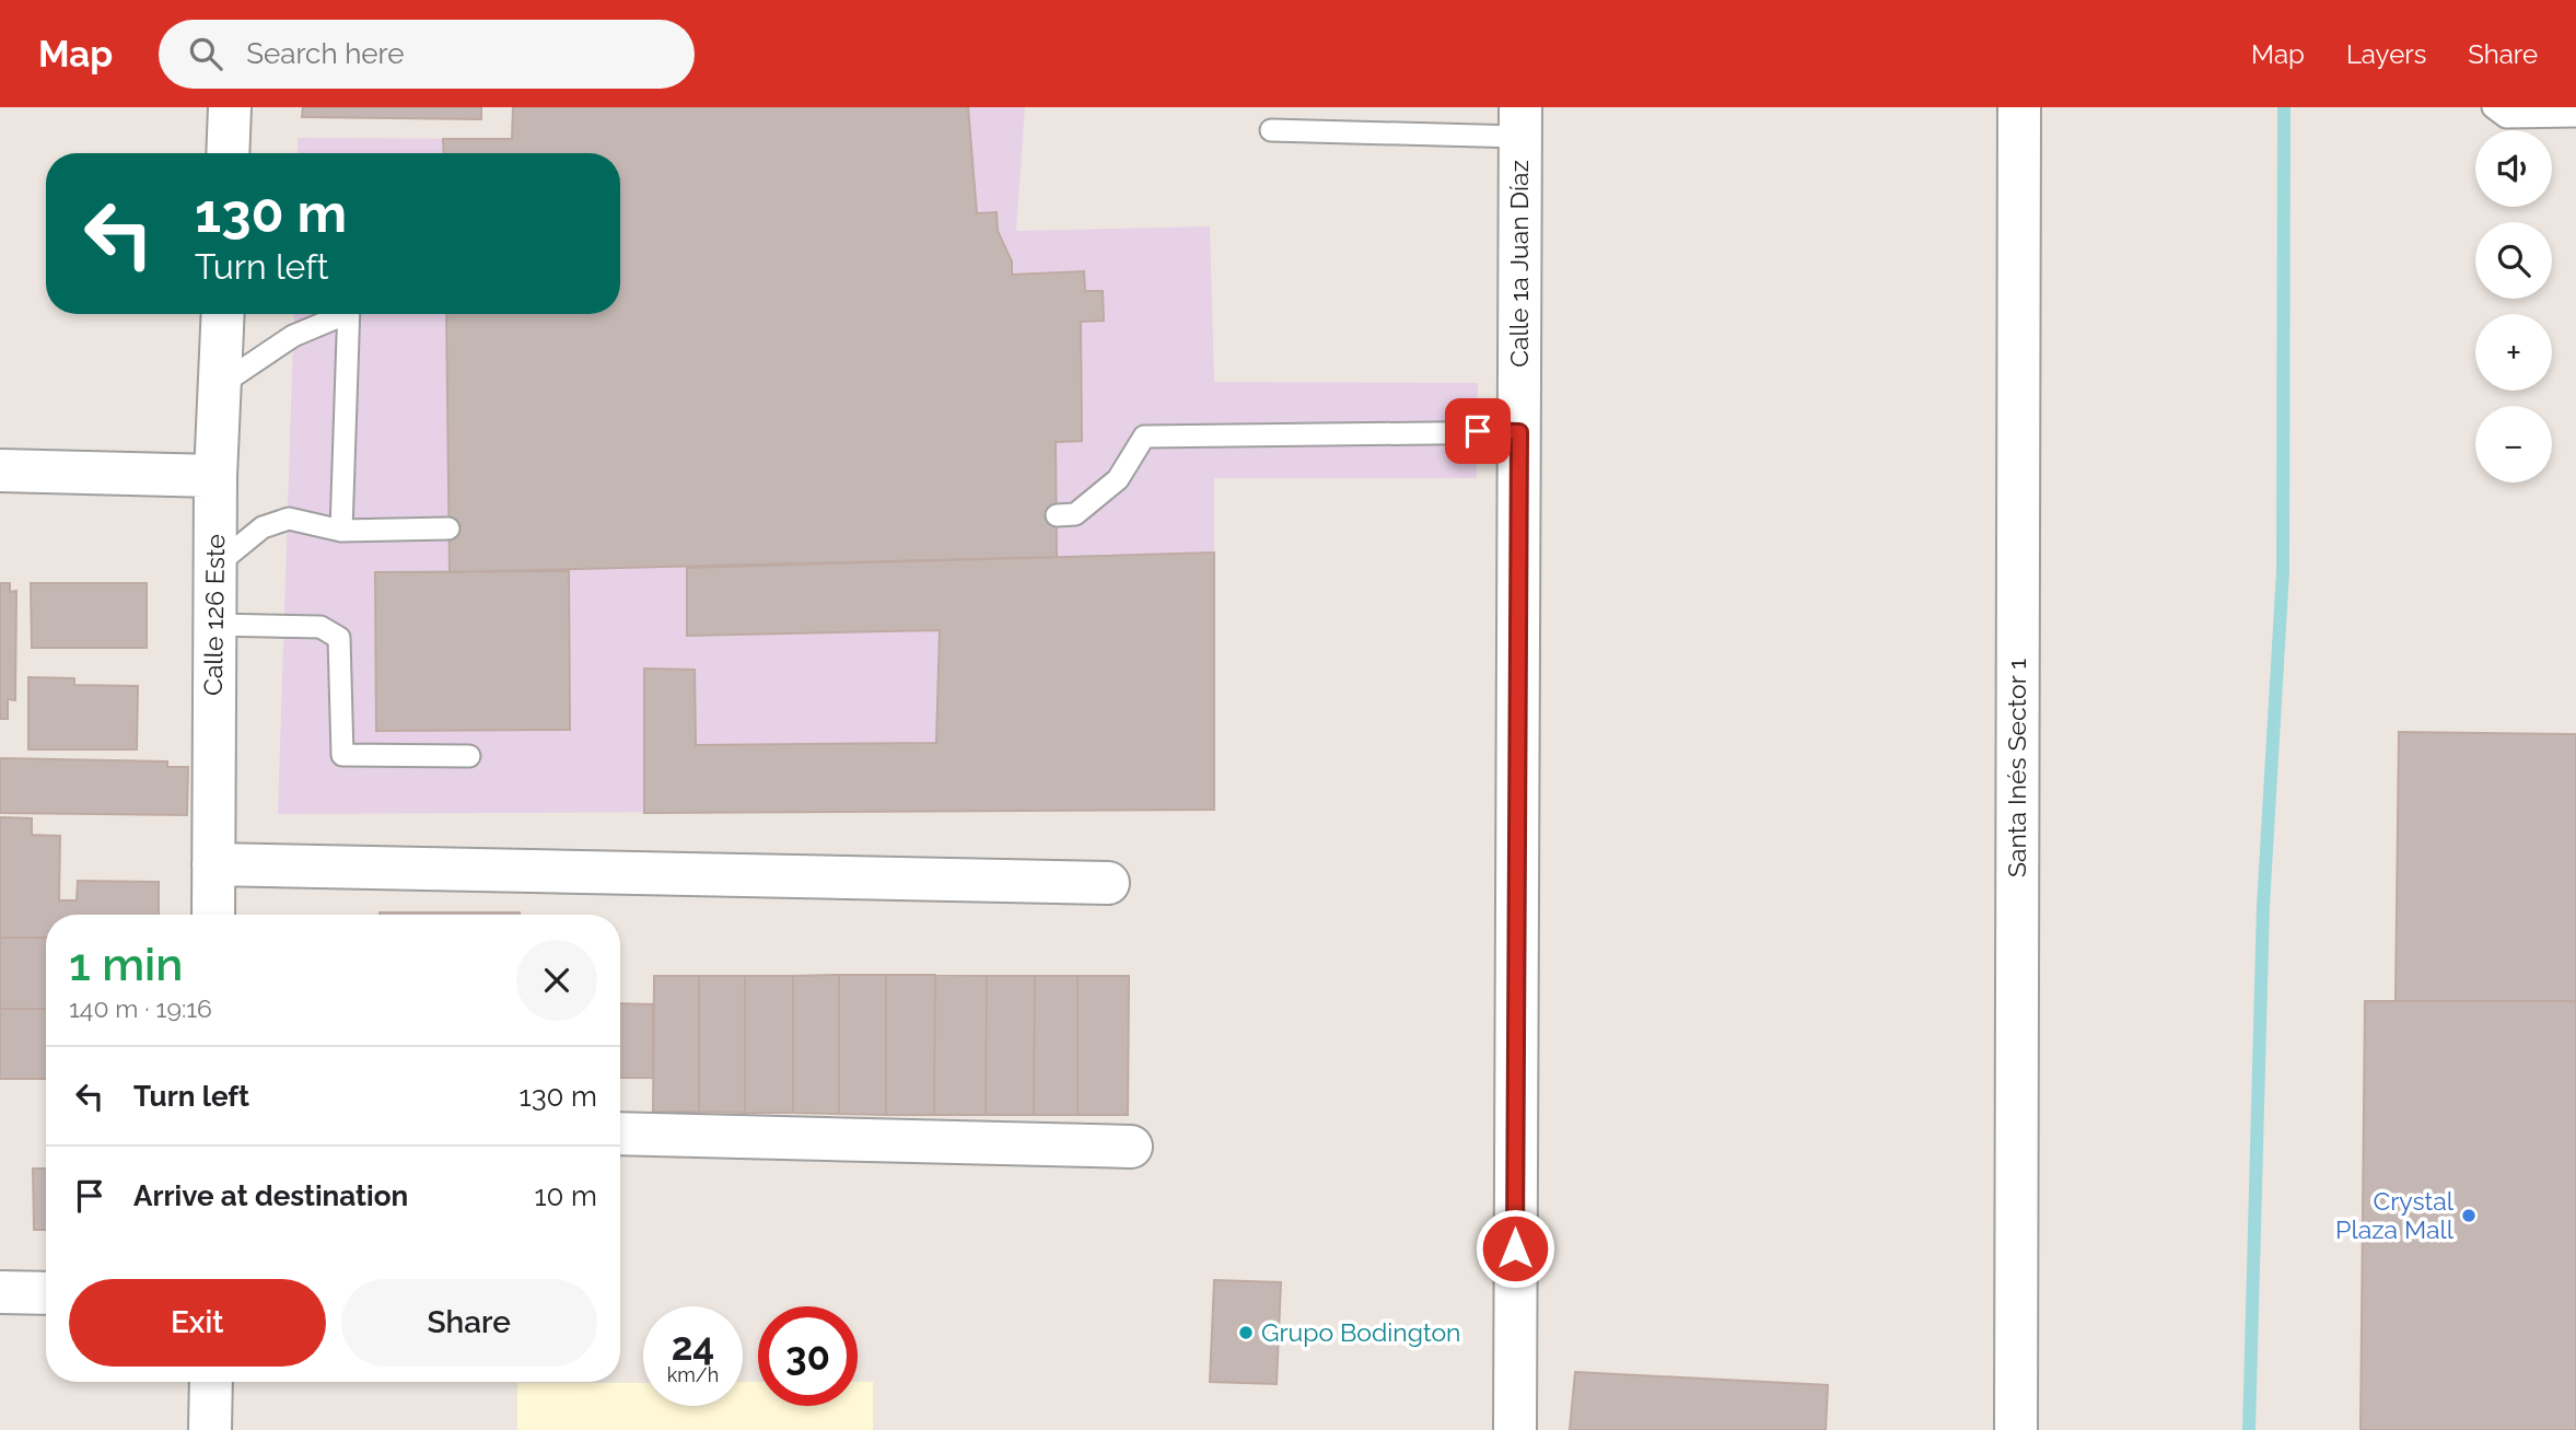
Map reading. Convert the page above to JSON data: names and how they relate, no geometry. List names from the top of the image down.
{
  "streets": {
    "street": ["Calle 1a Juan Díaz", "Calle 126 Este", "Santa Inés Sector 1"]
  },
  "places": ["Crystal Plaza Mall", "Grupo Bodington"],
  "page": {
    "header": "Map",
    "search": "Search here",
    "nav": ["Map", "Layers", "Share"],
    "map_buttons": ["+", "−"],
    "turn": ["130 m", "Turn left"],
    "heading": ["1 min", "140 m · 19:16"],
    "list": [
      {
        "name": "Turn left",
        "value": "130 m"
      },
      {
        "name": "Arrive at destination",
        "value": "10 m"
      }
    ],
    "buttons": ["Exit", "Share"],
    "speed": "24 km/h",
    "limit": "30"
  }
}
